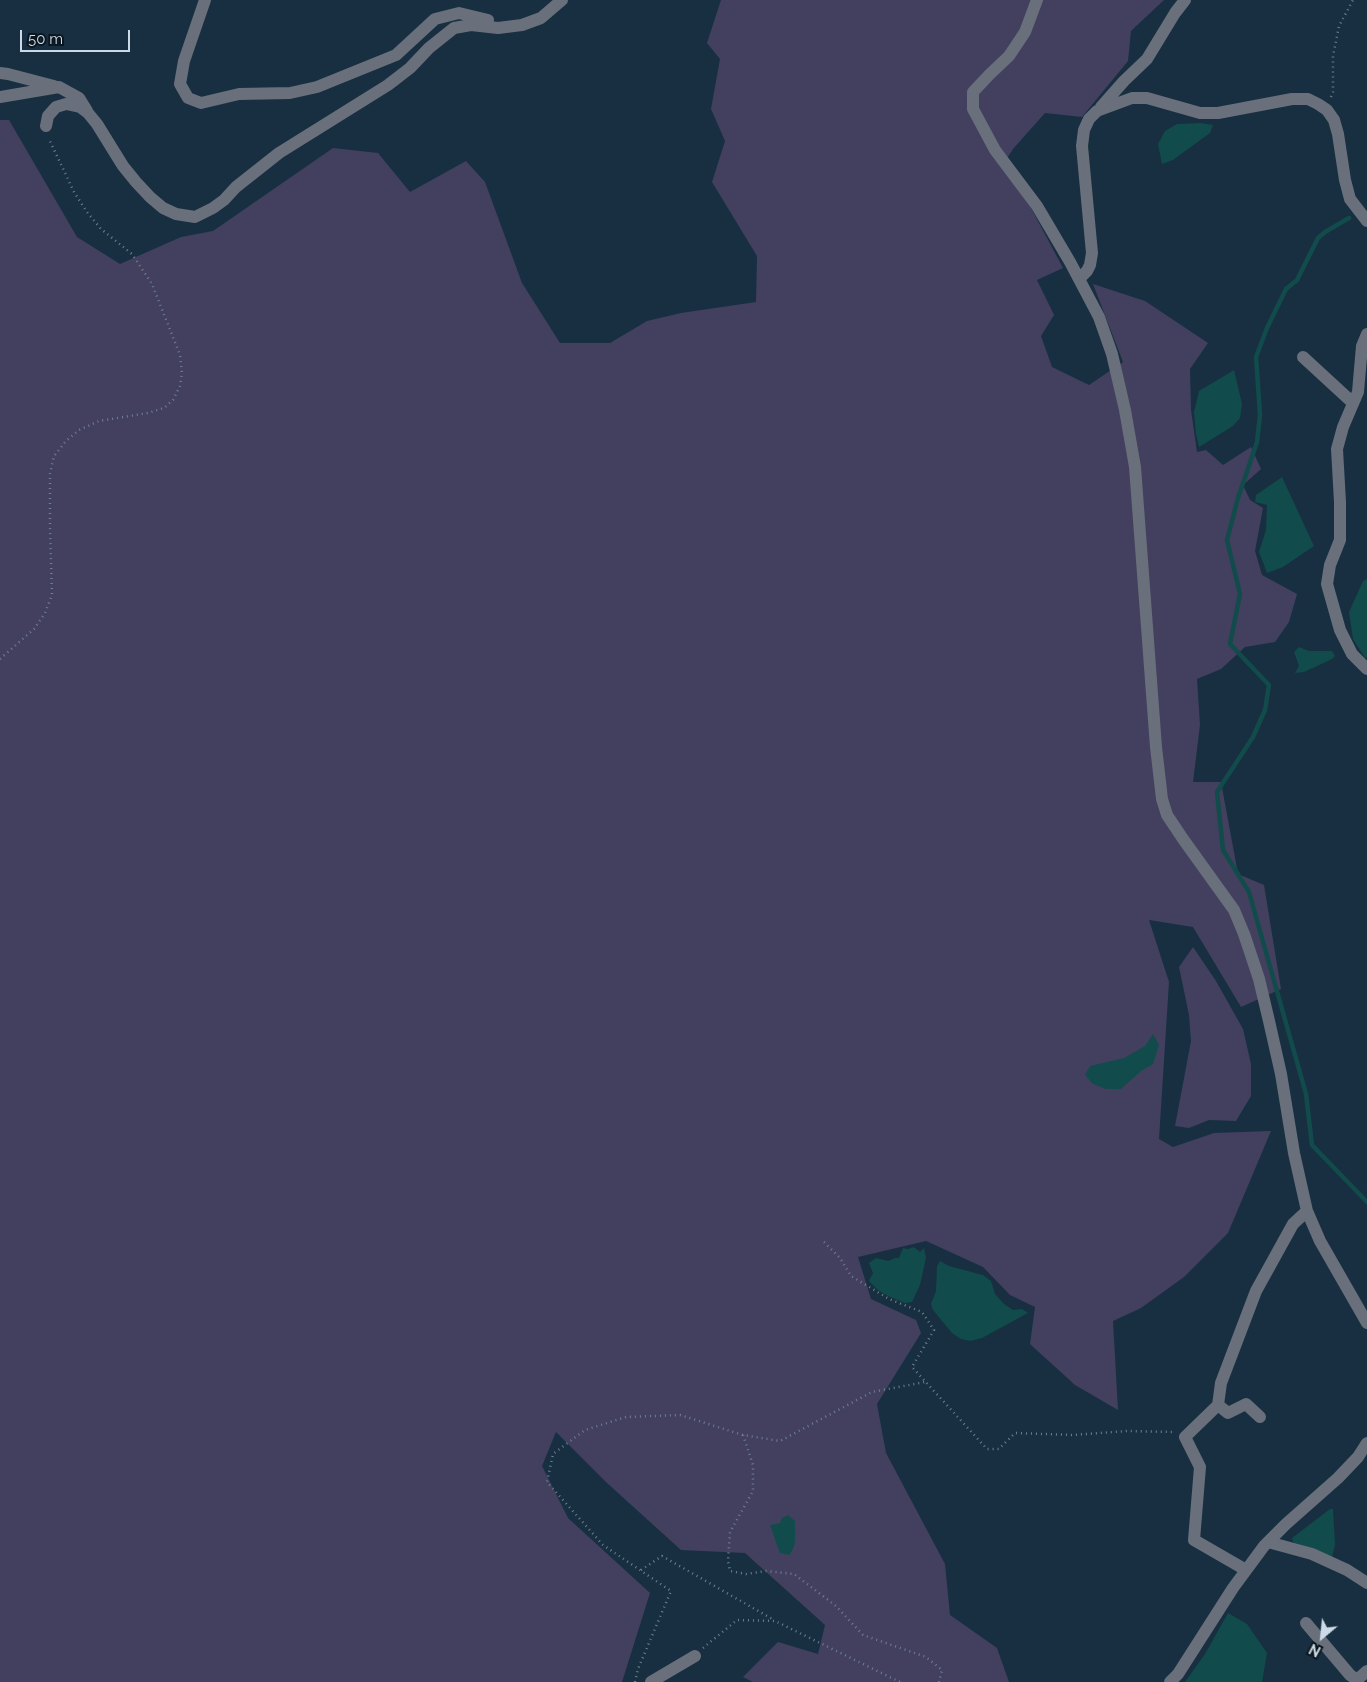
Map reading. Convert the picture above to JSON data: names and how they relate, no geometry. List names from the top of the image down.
{
  "scale_bar": "50 m",
  "north": "bottom left"
}
